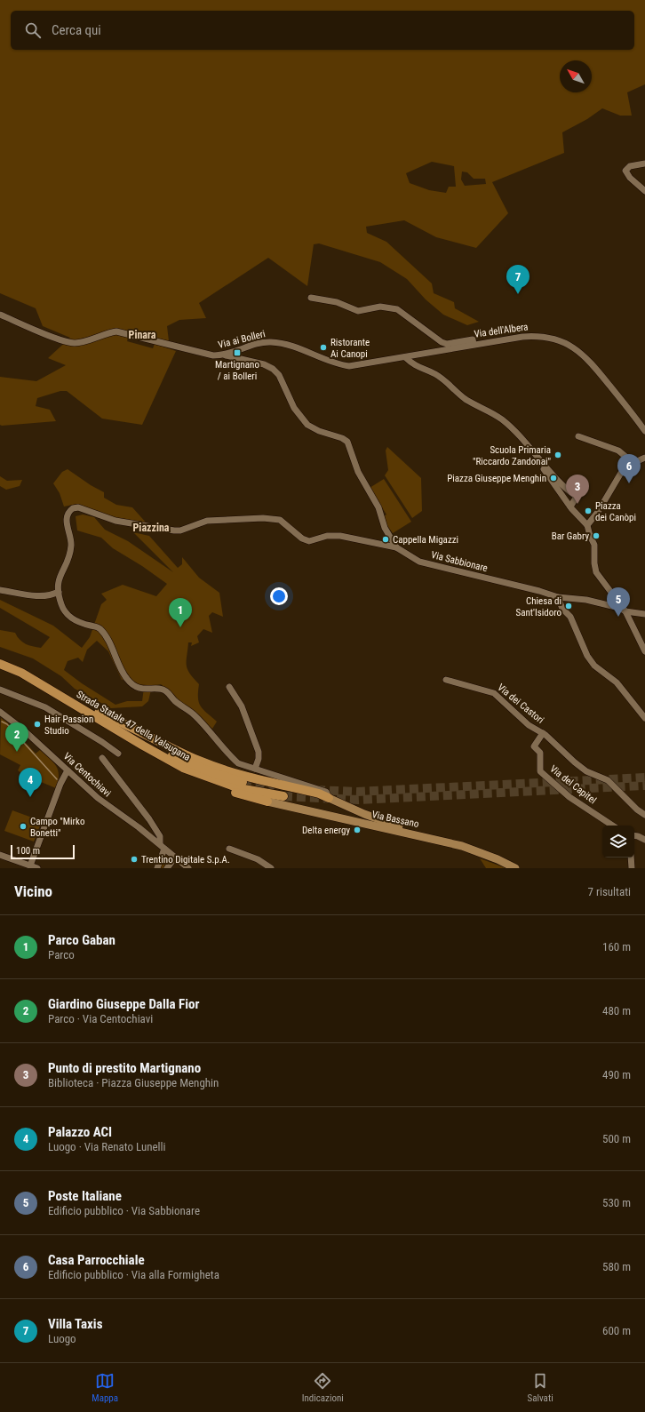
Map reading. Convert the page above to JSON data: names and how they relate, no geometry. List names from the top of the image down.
{
  "streets": {
    "highway": ["Strada Statale 47 della Valsugana"],
    "main road": ["Via Bassano"],
    "street": [
      "Via dell'Albera",
      "Via ai Bolleri",
      "Via Sabbionare",
      "Via dei Castori",
      "Via Centochiavi",
      "Via del Capitel"
    ]
  },
  "crossings": [
    ["Via dell'Albera", "Via ai Bolleri"],
    ["Via ai Bolleri", "Via Sabbionare"],
    ["Via dei Castori", "Via del Capitel"]
  ],
  "districts": ["Pinara", "Piazzina"],
  "places": {
    "other": [
      "Ristorante Ai Canopi",
      "Scuola Primaria \"Riccardo Zandonai\"",
      "Piazza Giuseppe Menghin",
      "Piazza dei Canòpi",
      "Bar Gabry",
      "Cappella Migazzi",
      "Chiesa di Sant'Isidoro",
      "Hair Passion Studio",
      "Campo \"Mirko Bonetti\"",
      "Delta energy",
      "Trentino Digitale S.p.A."
    ],
    "transit": ["Martignano / ai Bolleri"]
  },
  "scale_bar": "100 m",
  "north": "top left",
  "page": {
    "search": "Cerca qui",
    "pins": [
      "7",
      "6",
      "3",
      "5",
      "1",
      "2",
      "4"
    ],
    "scale": "100 m",
    "heading": ["Vicino", "7 risultati"],
    "list": [
      {
        "mark": "1",
        "name": "Parco Gaban",
        "note": "Parco",
        "value": "160 m"
      },
      {
        "mark": "2",
        "name": "Giardino Giuseppe Dalla Fior",
        "note": "Parco · Via Centochiavi",
        "value": "480 m"
      },
      {
        "mark": "3",
        "name": "Punto di prestito Martignano",
        "note": "Biblioteca · Piazza Giuseppe Menghin",
        "value": "490 m"
      },
      {
        "mark": "4",
        "name": "Palazzo ACI",
        "note": "Luogo · Via Renato Lunelli",
        "value": "500 m"
      },
      {
        "mark": "5",
        "name": "Poste Italiane",
        "note": "Edificio pubblico · Via Sabbionare",
        "value": "530 m"
      },
      {
        "mark": "6",
        "name": "Casa Parrocchiale",
        "note": "Edificio pubblico · Via alla Formigheta",
        "value": "580 m"
      },
      {
        "mark": "7",
        "name": "Villa Taxis",
        "note": "Luogo",
        "value": "600 m"
      }
    ],
    "nav": ["Mappa", "Indicazioni", "Salvati"]
  }
}
